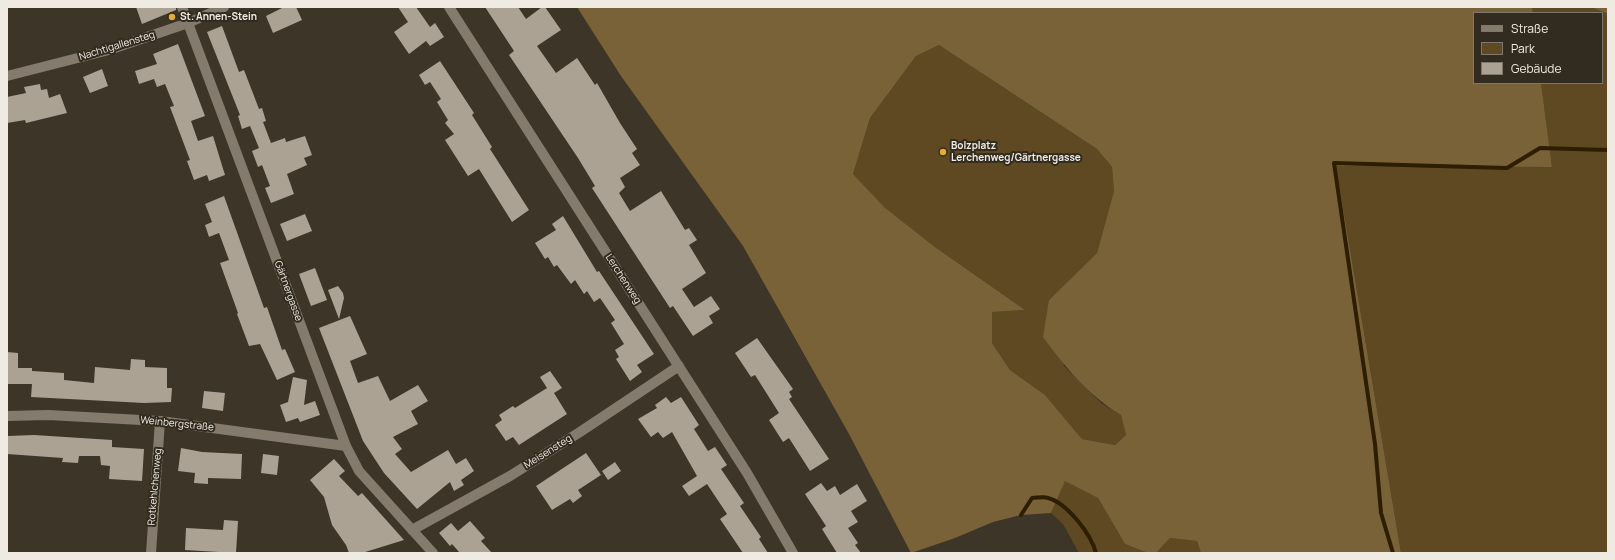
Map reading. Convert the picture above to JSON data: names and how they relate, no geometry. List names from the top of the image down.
{
  "streets": {
    "street": [
      "Nachtigallensteg",
      "Lerchenweg",
      "Gärtnergasse",
      "Weinbergstraße",
      "Meisensteg",
      "Rotkehlchenweg"
    ]
  },
  "crossings": [
    ["Nachtigallensteg", "Gärtnergasse"],
    ["Lerchenweg", "Meisensteg"],
    ["Gärtnergasse", "Weinbergstraße"],
    ["Gärtnergasse", "Meisensteg"],
    ["Weinbergstraße", "Rotkehlchenweg"]
  ],
  "places": ["St. Annen-Stein", "Bolzplatz Lerchenweg/Gärtnergasse"],
  "legend": ["Straße", "Park", "Gebäude"]
}
